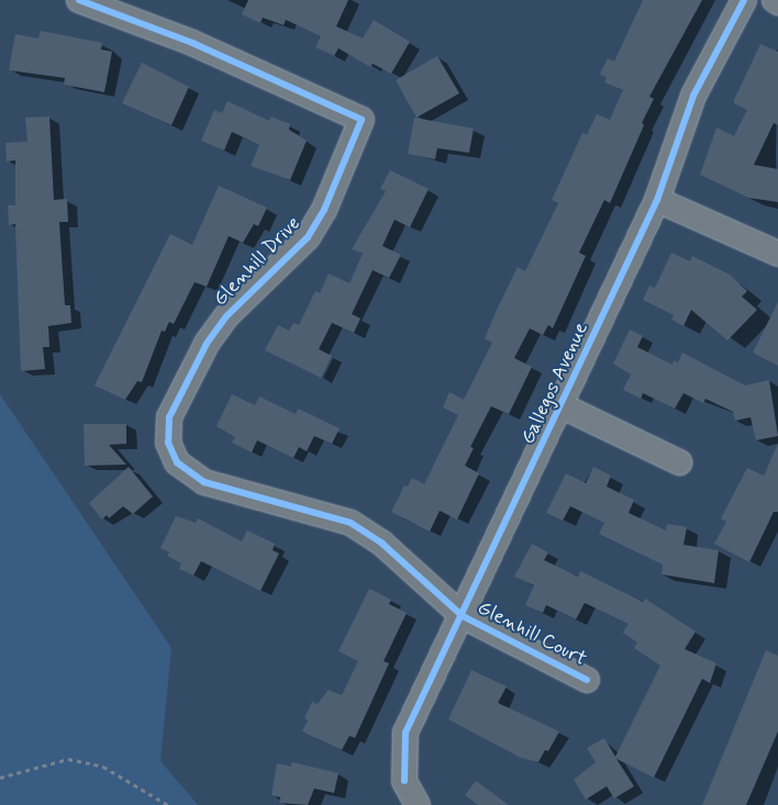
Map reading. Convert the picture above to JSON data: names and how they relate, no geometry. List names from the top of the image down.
{
  "streets": {
    "street": ["Glenhill Drive", "Gallegos Avenue", "Glenhill Court"]
  },
  "crossings": [
    ["Glenhill Drive", "Gallegos Avenue"],
    ["Glenhill Drive", "Glenhill Court"],
    ["Gallegos Avenue", "Glenhill Court"]
  ]
}
